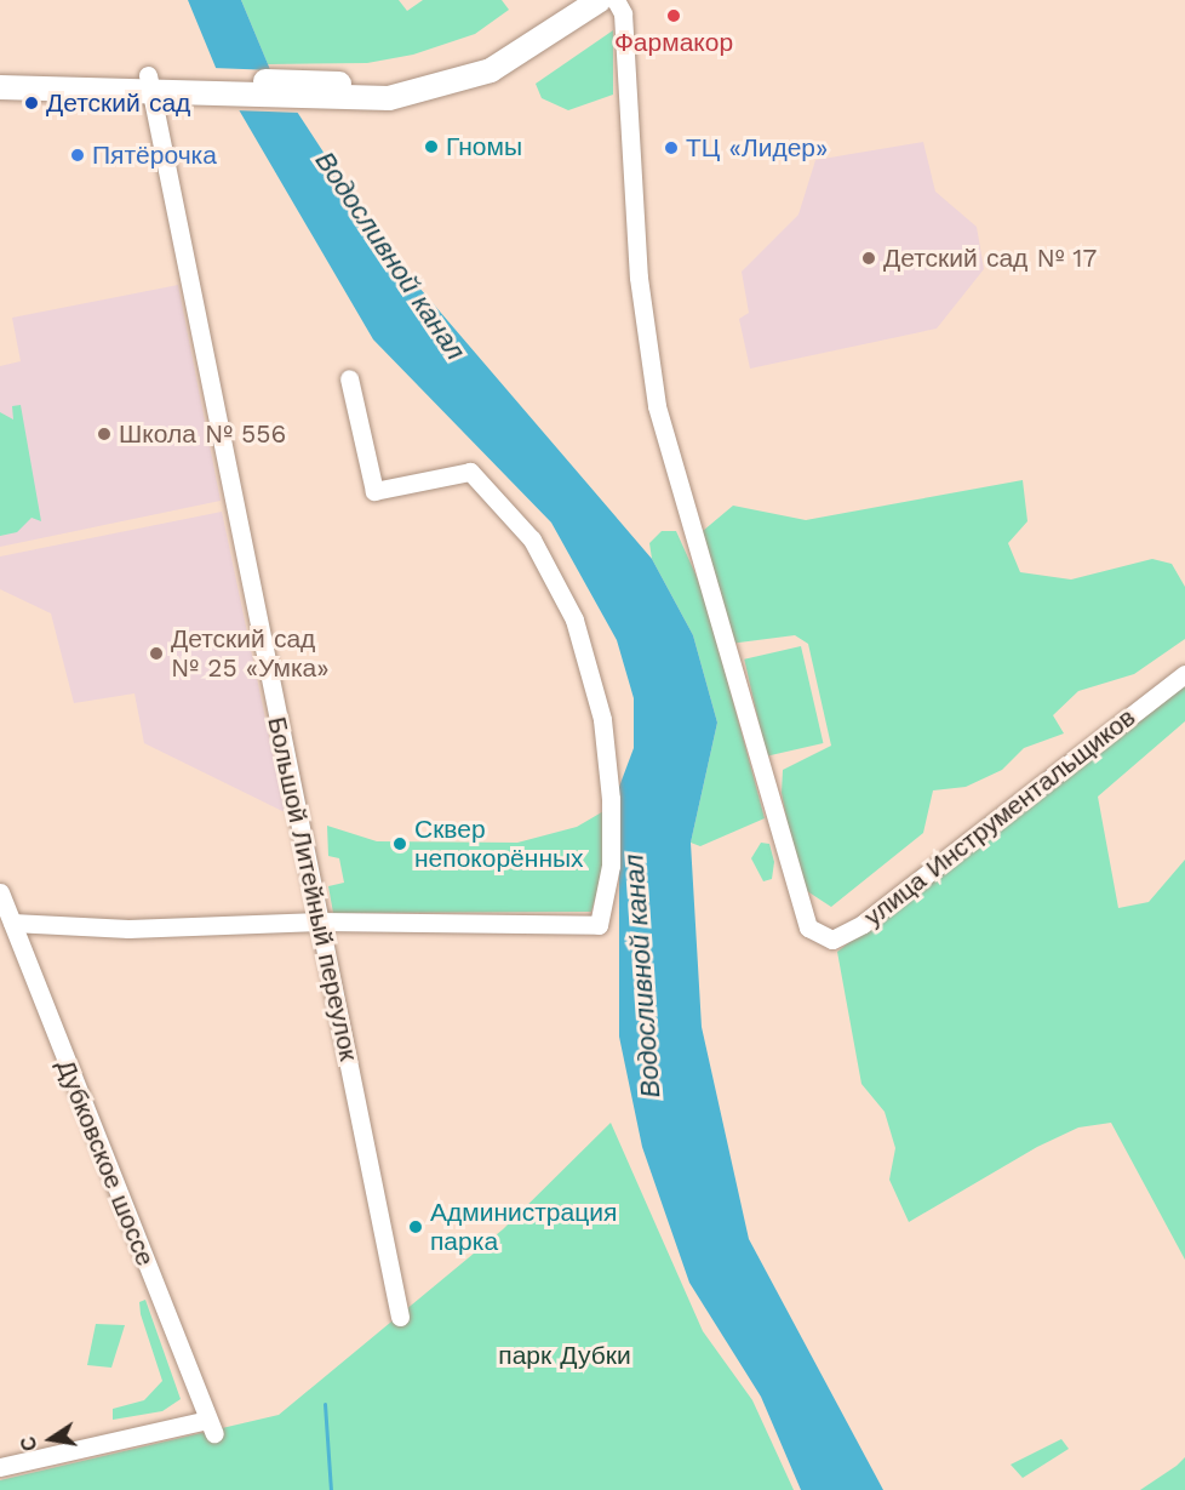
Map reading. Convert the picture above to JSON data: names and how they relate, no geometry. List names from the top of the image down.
{
  "streets": {
    "street": ["улица Инструментальщиков", "Большой Литейный переулок", "Дубковское шоссе"]
  },
  "water": ["Водосливной канал"],
  "parks": ["парк Дубки"],
  "places": [
    "Фармакор",
    "Детский сад",
    "Гномы",
    "ТЦ «Лидер»",
    "Пятёрочка",
    "Детский сад № 17",
    "Школа № 556",
    "Детский сад № 25 «Умка»",
    "Сквер непокорённых",
    "Администрация парка"
  ],
  "north": "left"
}
